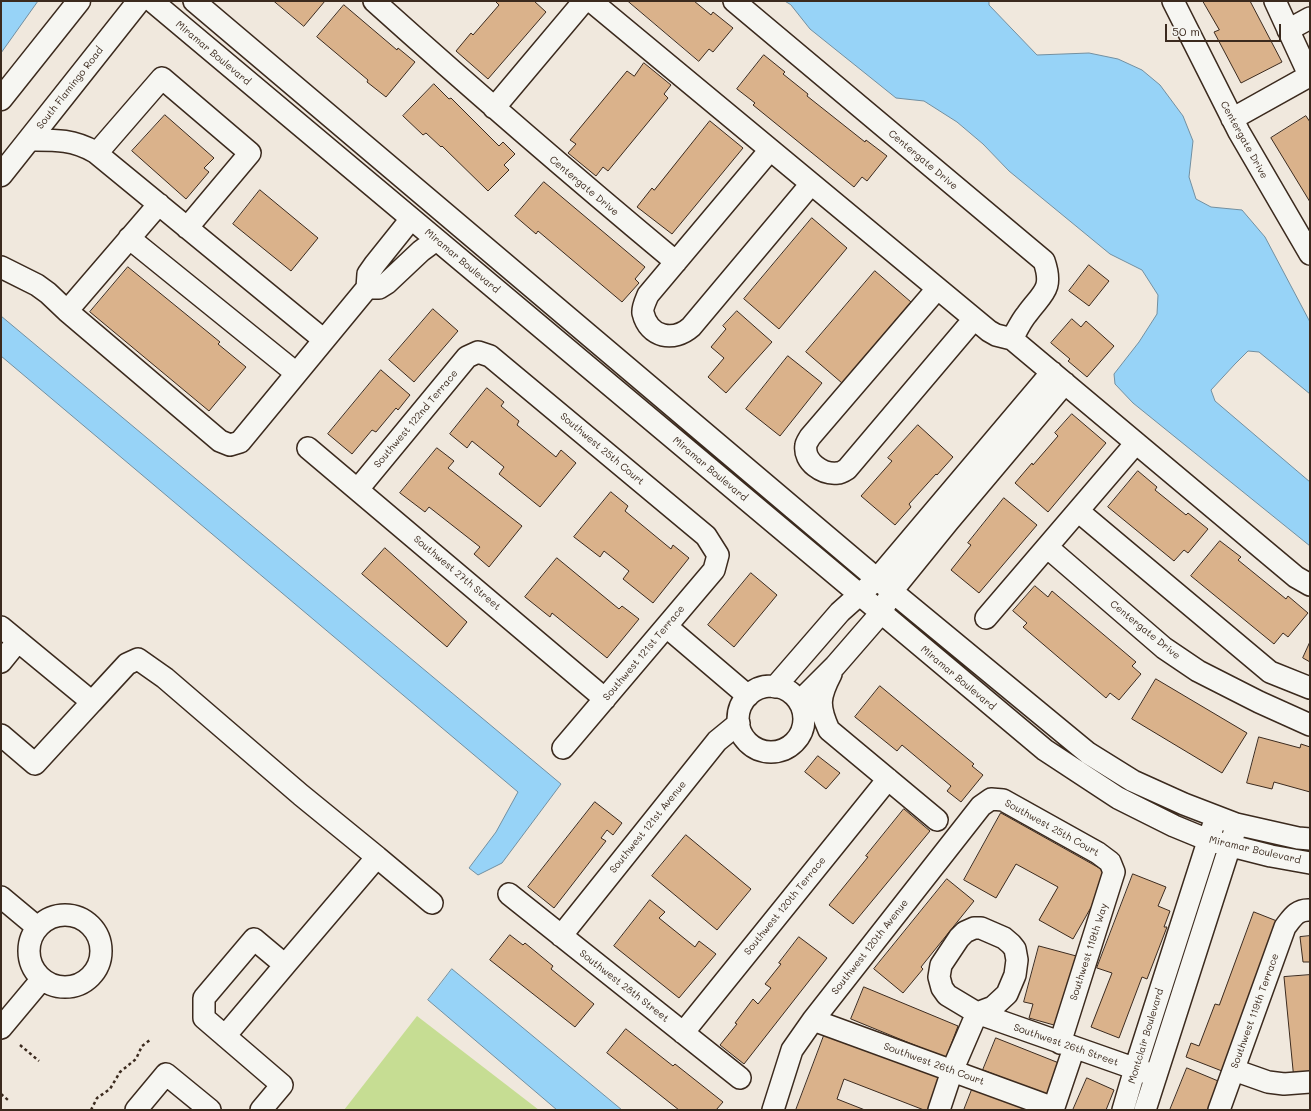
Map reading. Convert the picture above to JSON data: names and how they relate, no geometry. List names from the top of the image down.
{
  "streets": {
    "main road": ["South Flamingo Road"],
    "street": [
      "Miramar Boulevard",
      "Centergate Drive",
      "Southwest 122nd Terrace",
      "Southwest 25th Court",
      "Southwest 27th Street",
      "Southwest 121st Terrace",
      "Southwest 121st Avenue",
      "Southwest 120th Terrace",
      "Southwest 120th Avenue",
      "Southwest 119th Way",
      "Southwest 28th Street",
      "Southwest 119th Terrace",
      "Montclair Boulevard",
      "Southwest 26th Street",
      "Southwest 26th Court"
    ]
  },
  "crossings": [
    ["Miramar Boulevard", "Montclair Boulevard"],
    ["Southwest 122nd Terrace", "Southwest 25th Court"],
    ["Southwest 122nd Terrace", "Southwest 27th Street"],
    ["Southwest 25th Court", "Southwest 121st Terrace"],
    ["Southwest 25th Court", "Southwest 120th Avenue"],
    ["Southwest 25th Court", "Southwest 119th Way"],
    ["Southwest 27th Street", "Southwest 121st Terrace"],
    ["Southwest 121st Avenue", "Southwest 28th Street"],
    ["Southwest 120th Terrace", "Southwest 28th Street"],
    ["Southwest 120th Avenue", "Southwest 26th Court"],
    ["Southwest 119th Way", "Southwest 26th Street"],
    ["Southwest 119th Way", "Southwest 26th Court"],
    ["Montclair Boulevard", "Southwest 26th Street"],
    ["Southwest 26th Street", "Southwest 26th Court"]
  ],
  "scale_bar": "50 m"
}
